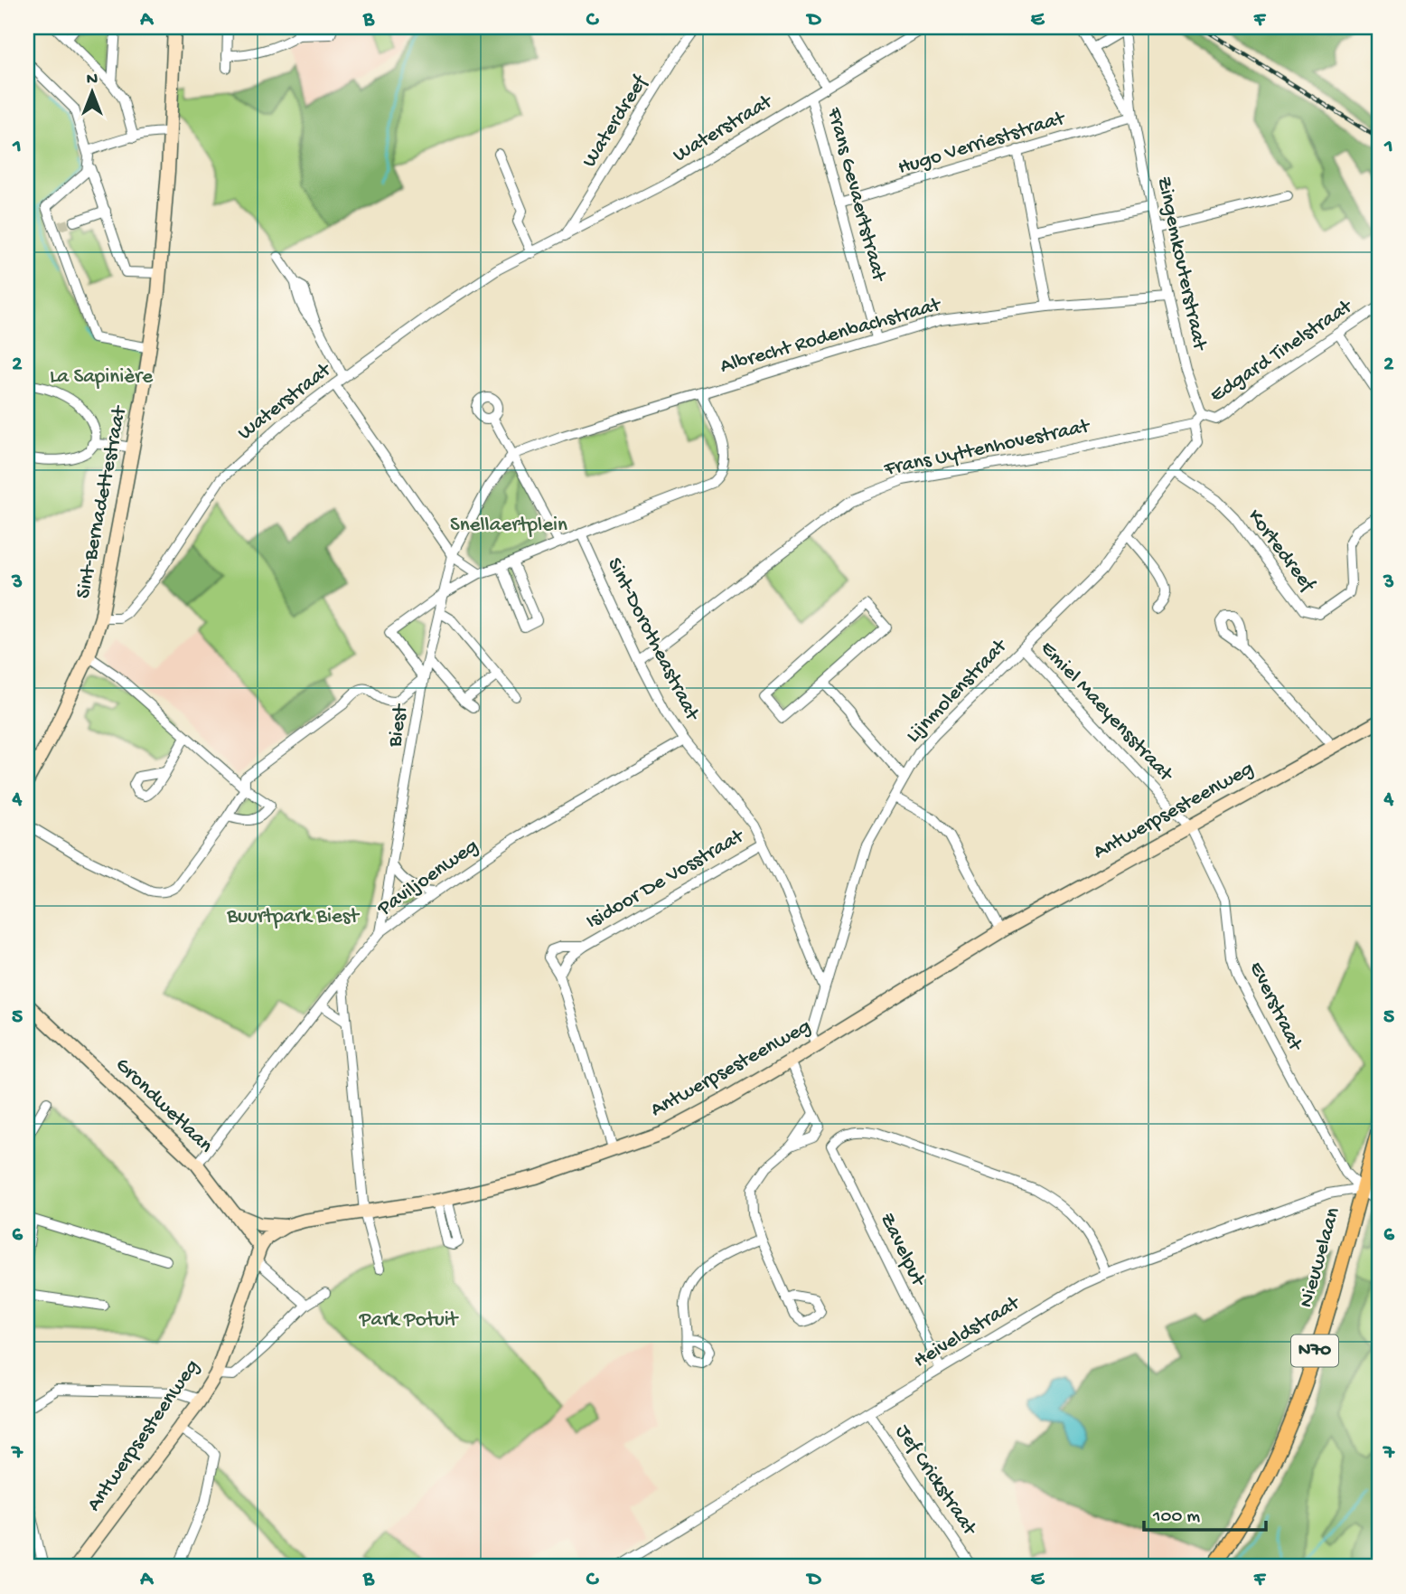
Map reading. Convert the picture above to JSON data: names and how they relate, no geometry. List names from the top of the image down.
{
  "streets": {
    "main road": [
      "Sint-Bernadettestraat",
      "Antwerpsesteenweg",
      "Grondwetlaan",
      "Nieuwelaan",
      "N70"
    ],
    "street": [
      "Waterdreef",
      "Waterstraat",
      "Hugo Verrieststraat",
      "Frans Gevaertstraat",
      "Zingemkouterstraat",
      "Albrecht Rodenbachstraat",
      "Edgard Tinelstraat",
      "Frans Uyttenhovestraat",
      "Kortedreef",
      "Sint-Dorotheastraat",
      "Lijnmolenstraat",
      "Emiel Maeyensstraat",
      "Biest",
      "Paviljoenweg",
      "Isidoor De Vosstraat",
      "Everstraat",
      "Zavelput",
      "Heiveldstraat",
      "Jef Crickstraat"
    ]
  },
  "crossings": [
    ["Waterdreef", "Waterstraat"],
    ["Waterstraat", "Frans Gevaertstraat"],
    ["Waterstraat", "Sint-Bernadettestraat"],
    ["Hugo Verrieststraat", "Frans Gevaertstraat"],
    ["Hugo Verrieststraat", "Zingemkouterstraat"],
    ["Frans Gevaertstraat", "Albrecht Rodenbachstraat"],
    ["Zingemkouterstraat", "Albrecht Rodenbachstraat"],
    ["Zingemkouterstraat", "Edgard Tinelstraat"],
    ["Albrecht Rodenbachstraat", "Biest"],
    ["Frans Uyttenhovestraat", "Sint-Dorotheastraat"],
    ["Frans Uyttenhovestraat", "Lijnmolenstraat"],
    ["Kortedreef", "Lijnmolenstraat"],
    ["Sint-Dorotheastraat", "Lijnmolenstraat"],
    ["Sint-Dorotheastraat", "Paviljoenweg"],
    ["Sint-Dorotheastraat", "Isidoor De Vosstraat"],
    ["Lijnmolenstraat", "Emiel Maeyensstraat"],
    ["Lijnmolenstraat", "Antwerpsesteenweg"],
    ["Emiel Maeyensstraat", "Antwerpsesteenweg"],
    ["Emiel Maeyensstraat", "Everstraat"],
    ["Biest", "Paviljoenweg"],
    ["Antwerpsesteenweg", "Isidoor De Vosstraat"],
    ["Antwerpsesteenweg", "Everstraat"],
    ["Antwerpsesteenweg", "Grondwetlaan"],
    ["Paviljoenweg", "Grondwetlaan"],
    ["Everstraat", "Nieuwelaan"],
    ["Everstraat", "Heiveldstraat"],
    ["Zavelput", "Heiveldstraat"],
    ["Nieuwelaan", "Heiveldstraat"],
    ["Heiveldstraat", "Jef Crickstraat"]
  ],
  "parks": [
    "La Sapinière",
    "Snellaertplein",
    "Buurtpark Biest",
    "Park Potuit"
  ],
  "scale_bar": "100 m",
  "north": "top",
  "grid": {
    "columns": [
      "A",
      "B",
      "C",
      "D",
      "E",
      "F"
    ],
    "rows": [
      "1",
      "2",
      "3",
      "4",
      "5",
      "6",
      "7"
    ]
  }
}
